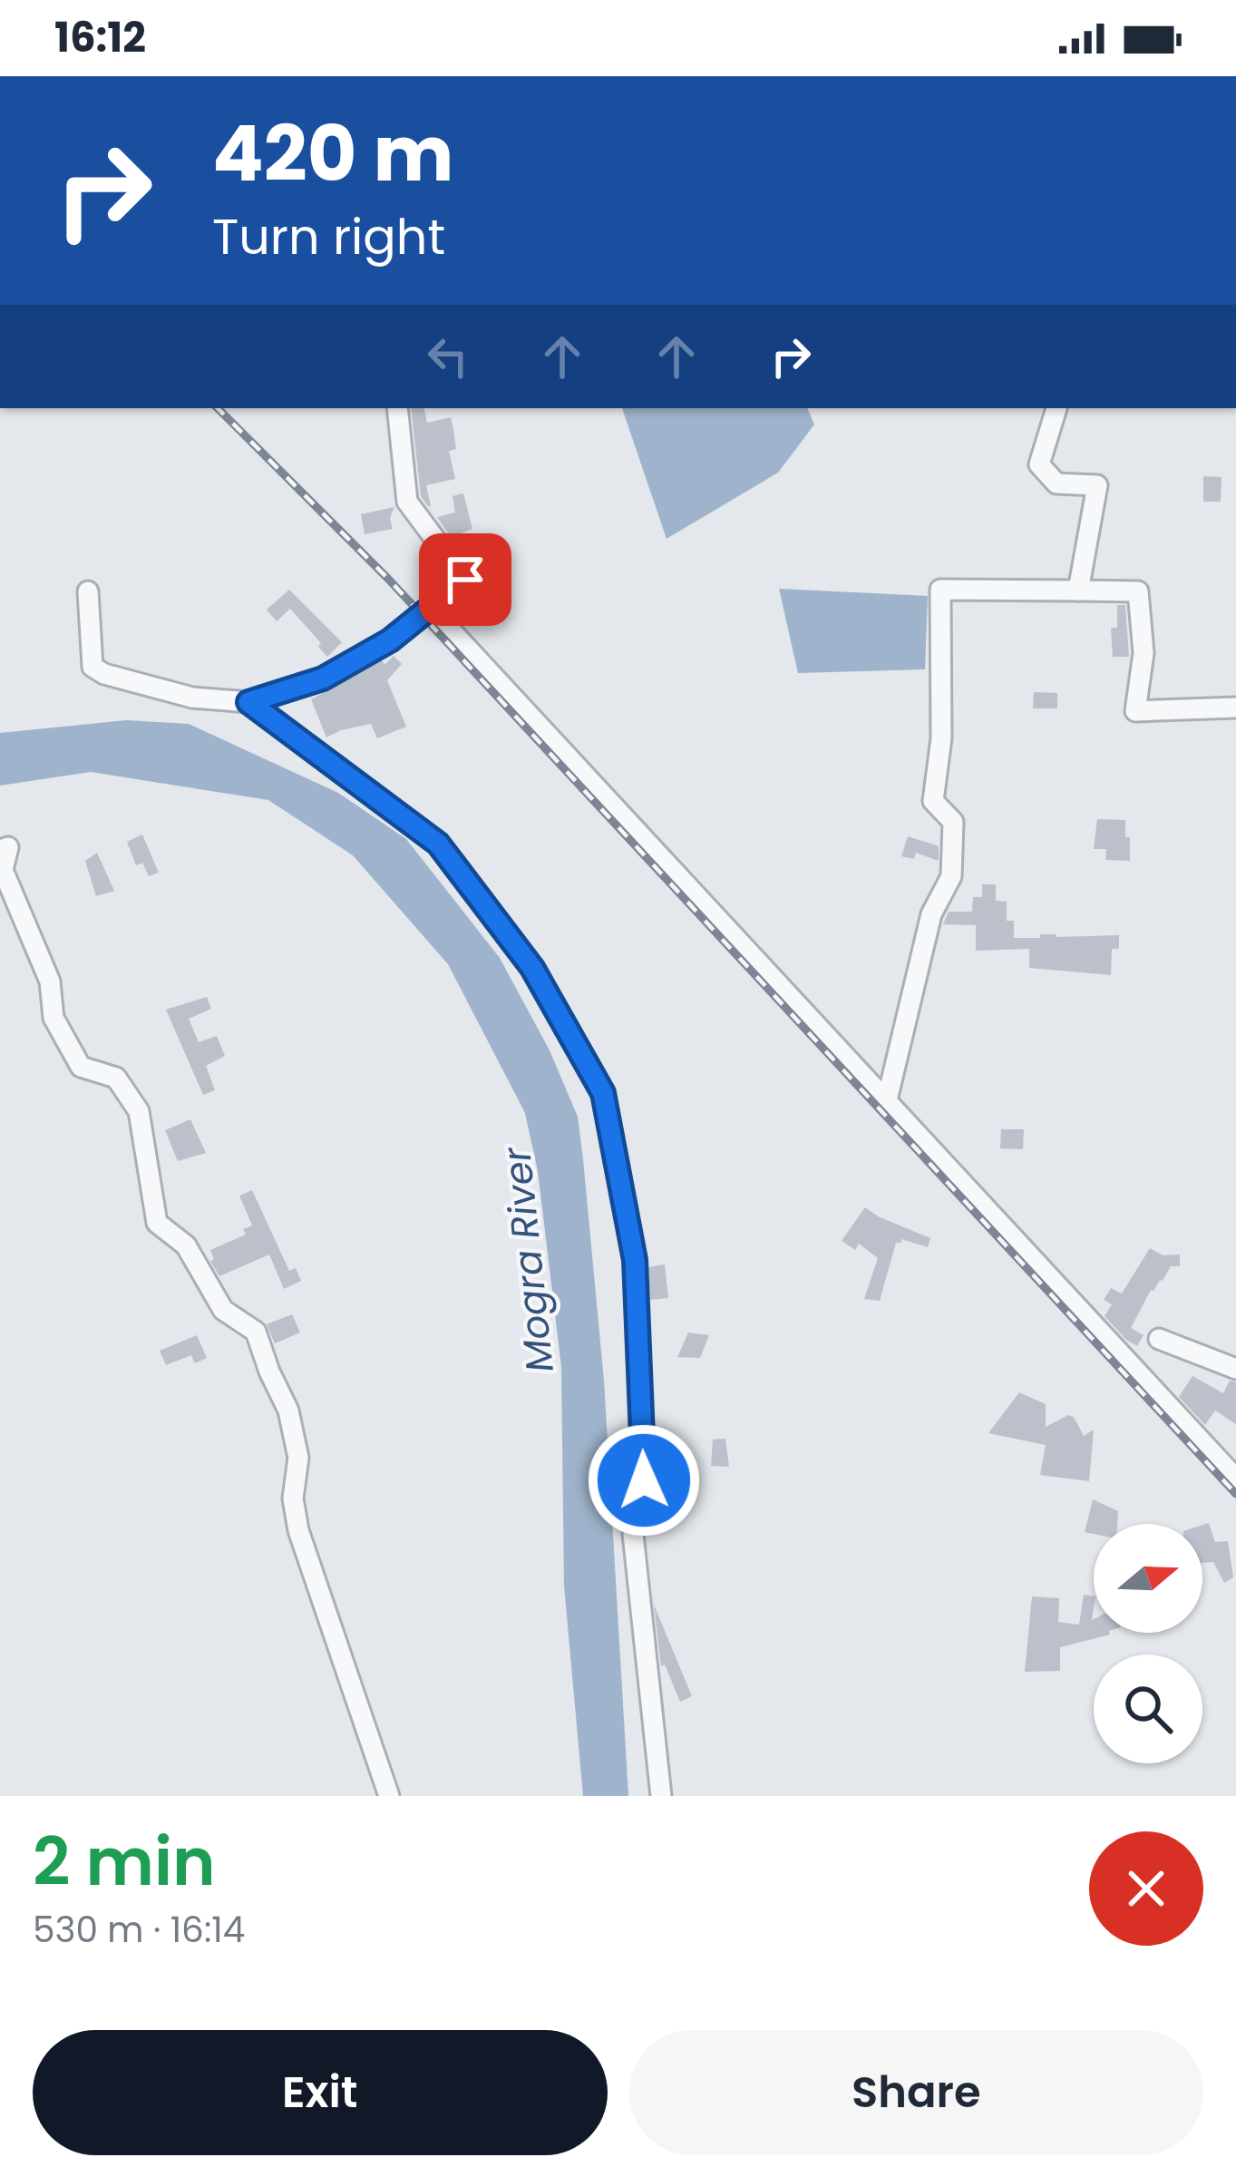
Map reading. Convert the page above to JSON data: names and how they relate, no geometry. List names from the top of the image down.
{
  "water": ["Mogra River"],
  "north": "right",
  "page": {
    "status": "16:12",
    "turn": ["420 m", "Turn right"],
    "heading": ["2 min", "530 m · 16:14"],
    "buttons": ["Exit", "Share"]
  }
}
